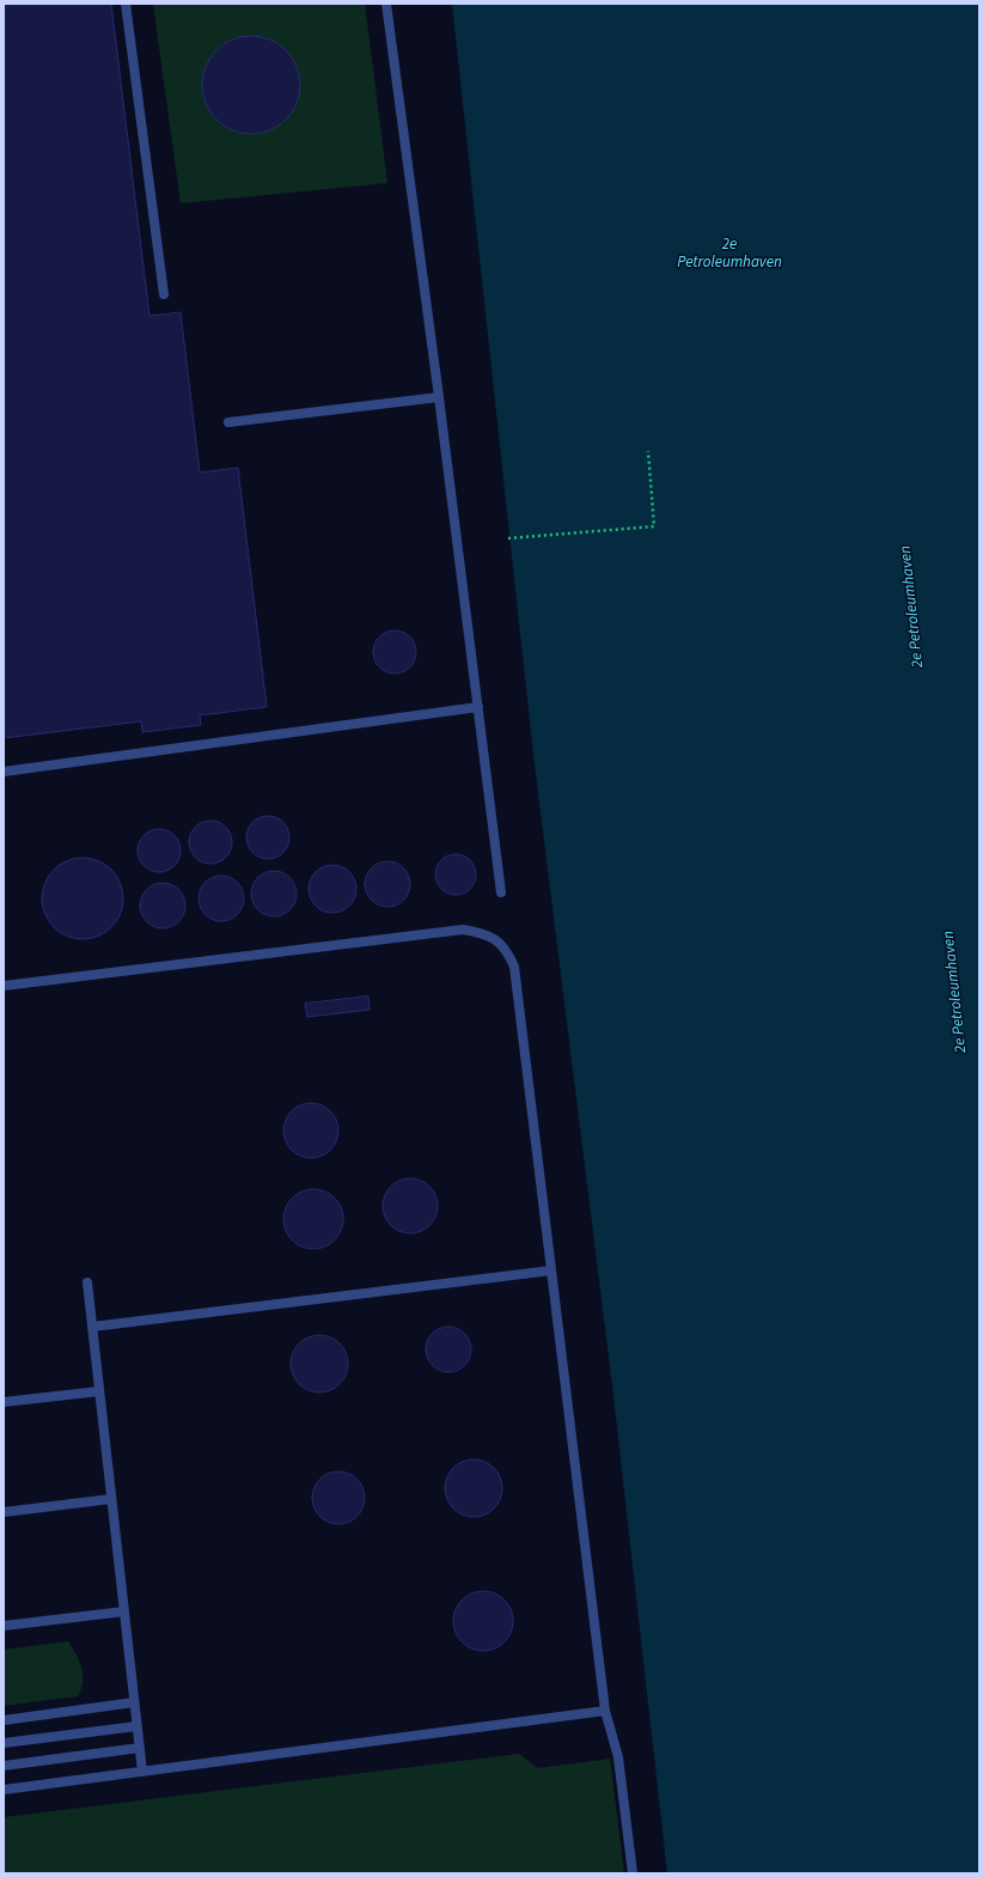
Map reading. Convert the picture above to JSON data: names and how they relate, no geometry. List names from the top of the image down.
{
  "water": ["2e Petroleumhaven"]
}
